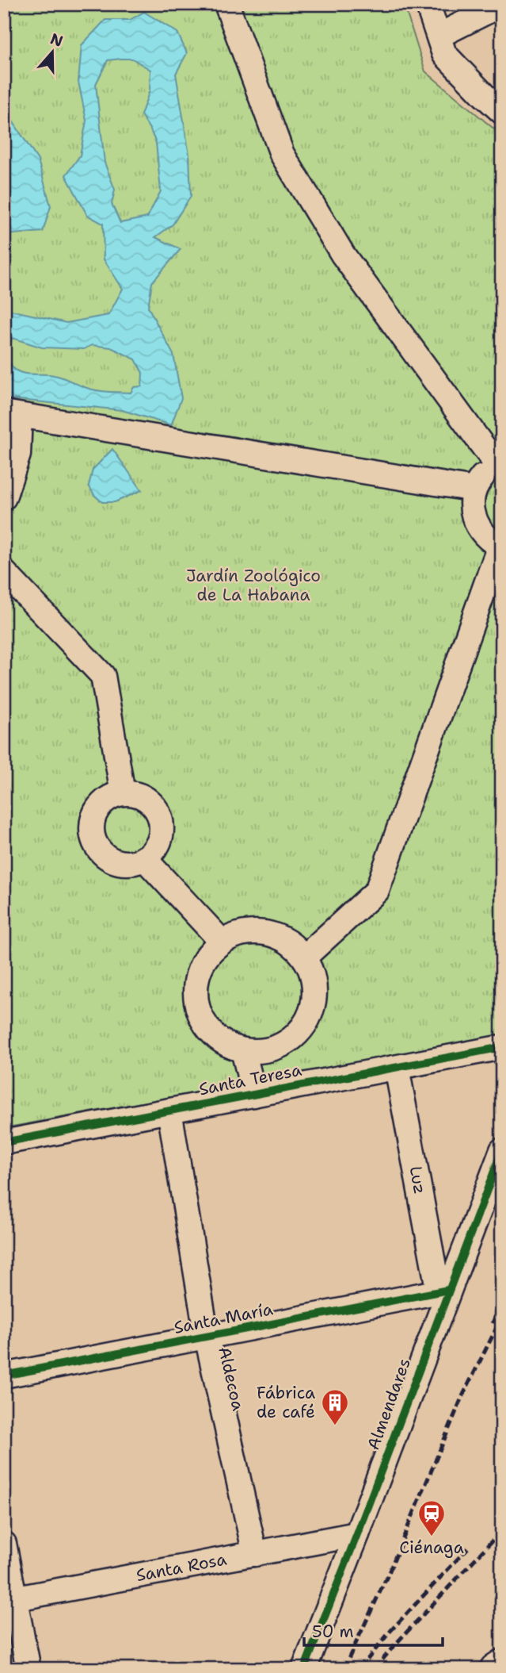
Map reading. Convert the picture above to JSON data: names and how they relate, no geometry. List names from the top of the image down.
{
  "streets": {
    "street": [
      "Santa Teresa",
      "Luz",
      "Santa María",
      "Aldecoa",
      "Almendares",
      "Santa Rosa"
    ]
  },
  "crossings": [
    ["Santa Teresa", "Luz"],
    ["Santa Teresa", "Aldecoa"],
    ["Luz", "Santa María"],
    ["Luz", "Almendares"],
    ["Santa María", "Aldecoa"],
    ["Santa María", "Almendares"],
    ["Aldecoa", "Santa Rosa"],
    ["Almendares", "Santa Rosa"]
  ],
  "parks": ["Jardín Zoológico de La Habana"],
  "places": {
    "building": ["Fábrica de café"],
    "station": ["Ciénaga"]
  },
  "scale_bar": "50 m",
  "north": "top"
}
